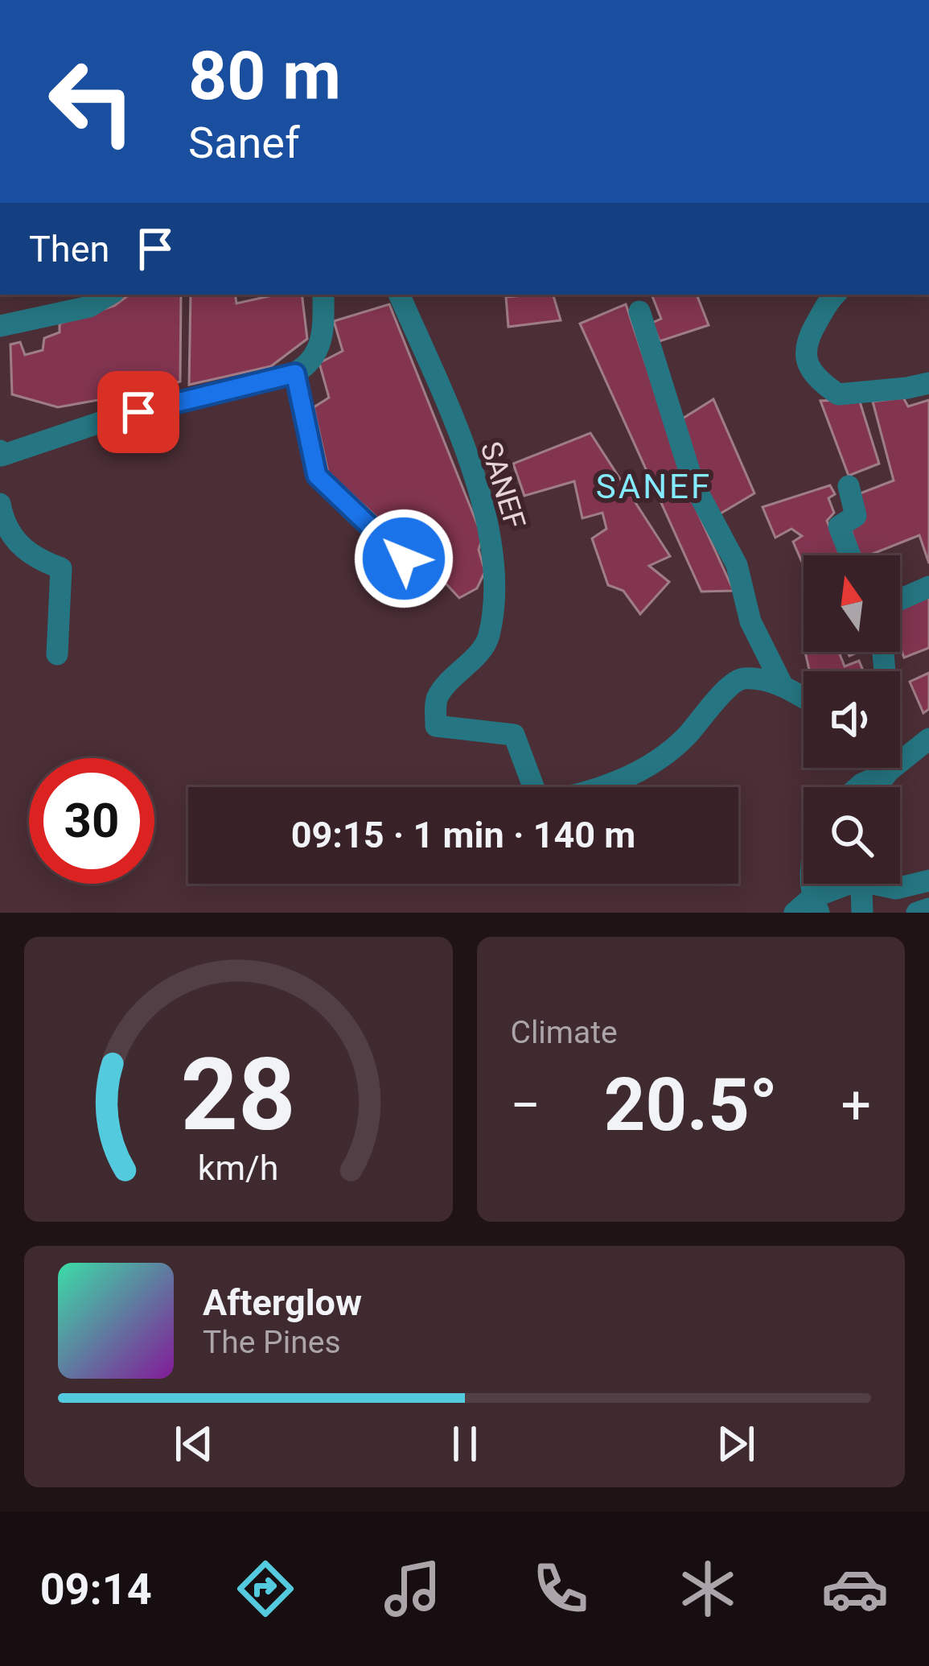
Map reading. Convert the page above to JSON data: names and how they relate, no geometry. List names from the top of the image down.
{
  "streets": {
    "street": ["SANEF"]
  },
  "districts": ["SANEF"],
  "north": "top",
  "page": {
    "turn": ["80 m", "Sanef"],
    "then": "Then",
    "limit": "30",
    "trip": "09:15 · 1 min · 140 m",
    "tile": "Climate",
    "heat": ["−", "20.5°", "+"],
    "song": ["Afterglow", "The Pines"],
    "tabs": "09:14",
    "gauge": ["28", "km/h"]
  }
}
